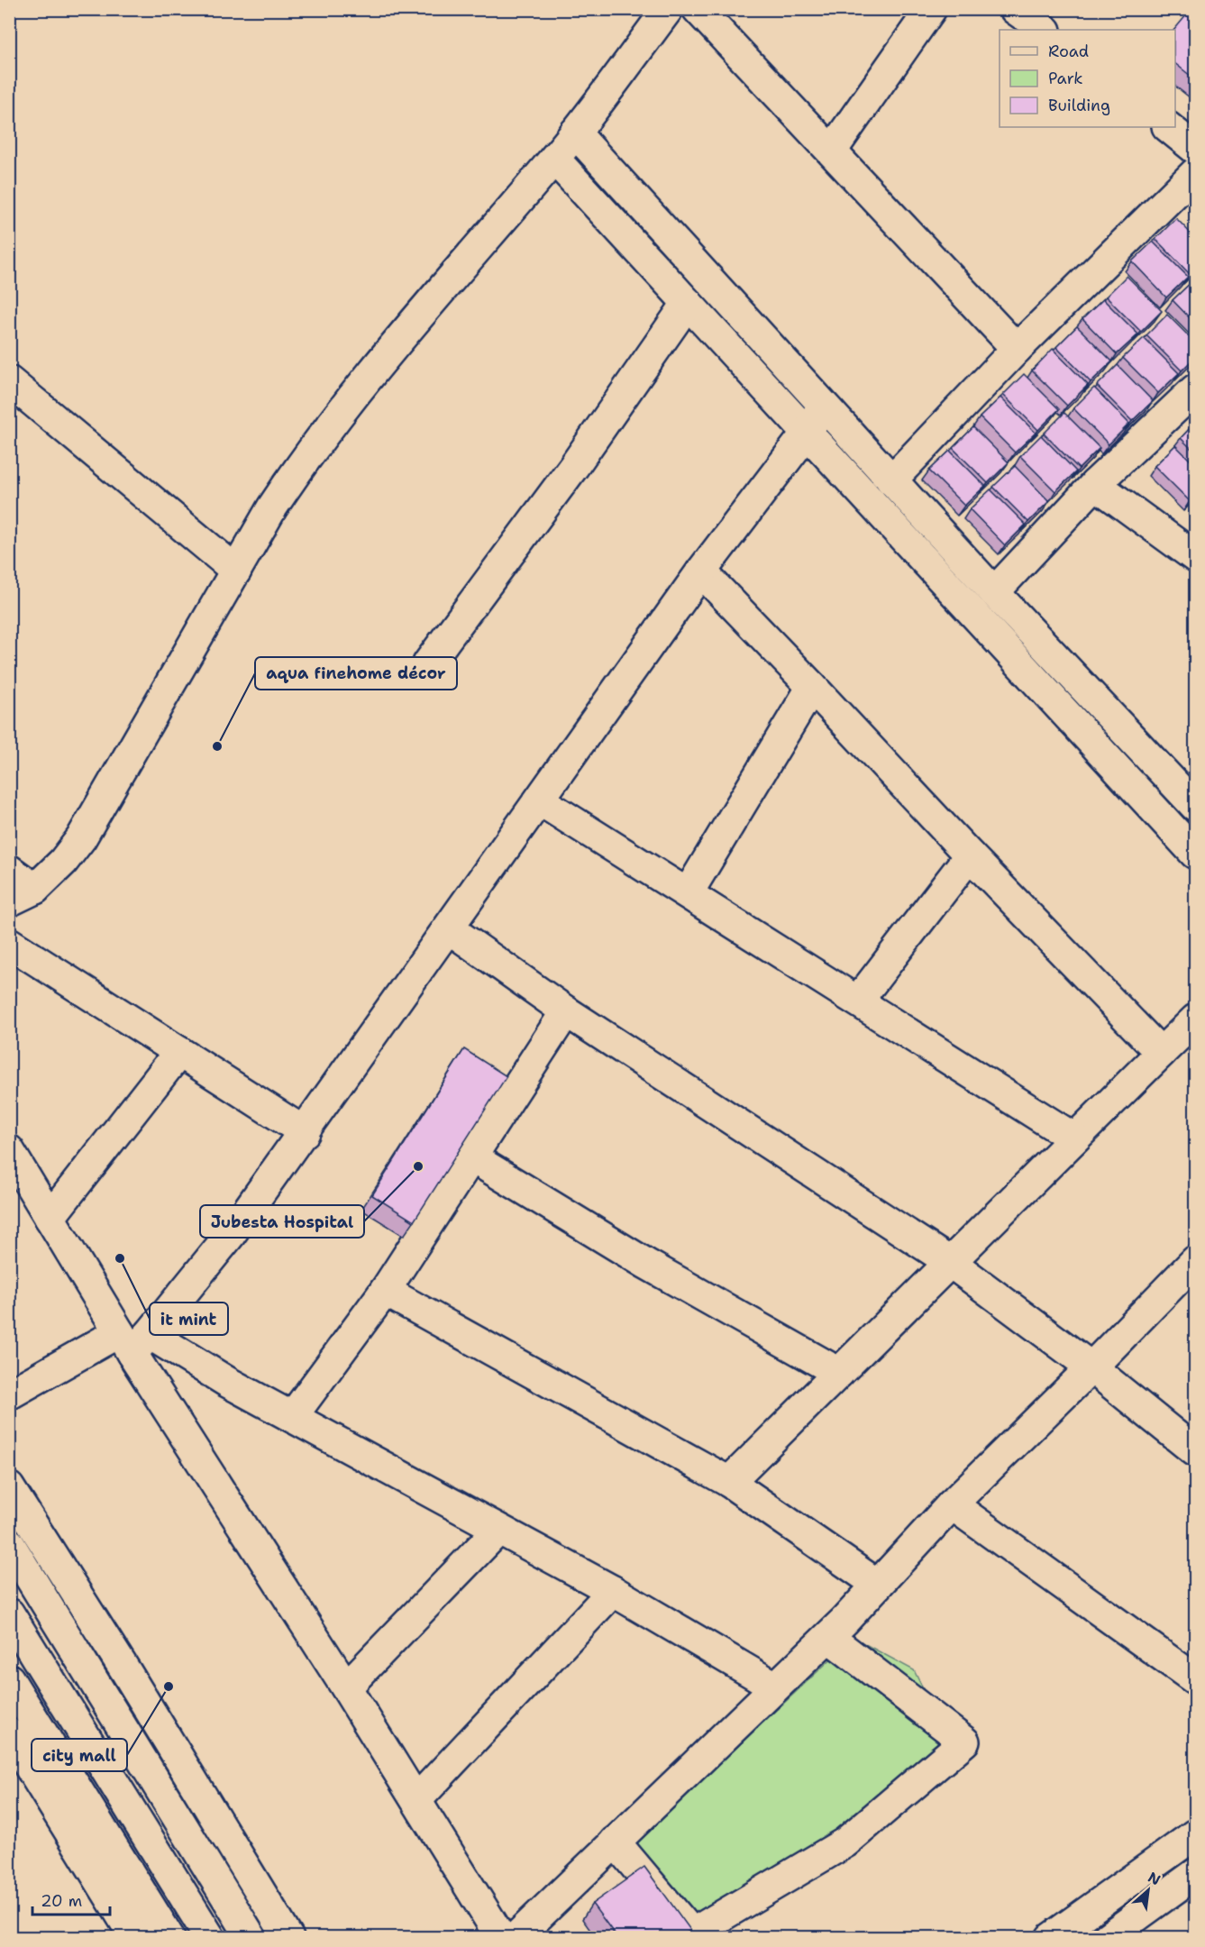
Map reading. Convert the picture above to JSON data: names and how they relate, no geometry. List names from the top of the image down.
{
  "places": [
    "aqua finehome décor",
    "Jubesta Hospital",
    "it mint",
    "city mall"
  ],
  "legend": ["Road", "Park", "Building"],
  "scale_bar": "20 m",
  "north": "top right"
}
